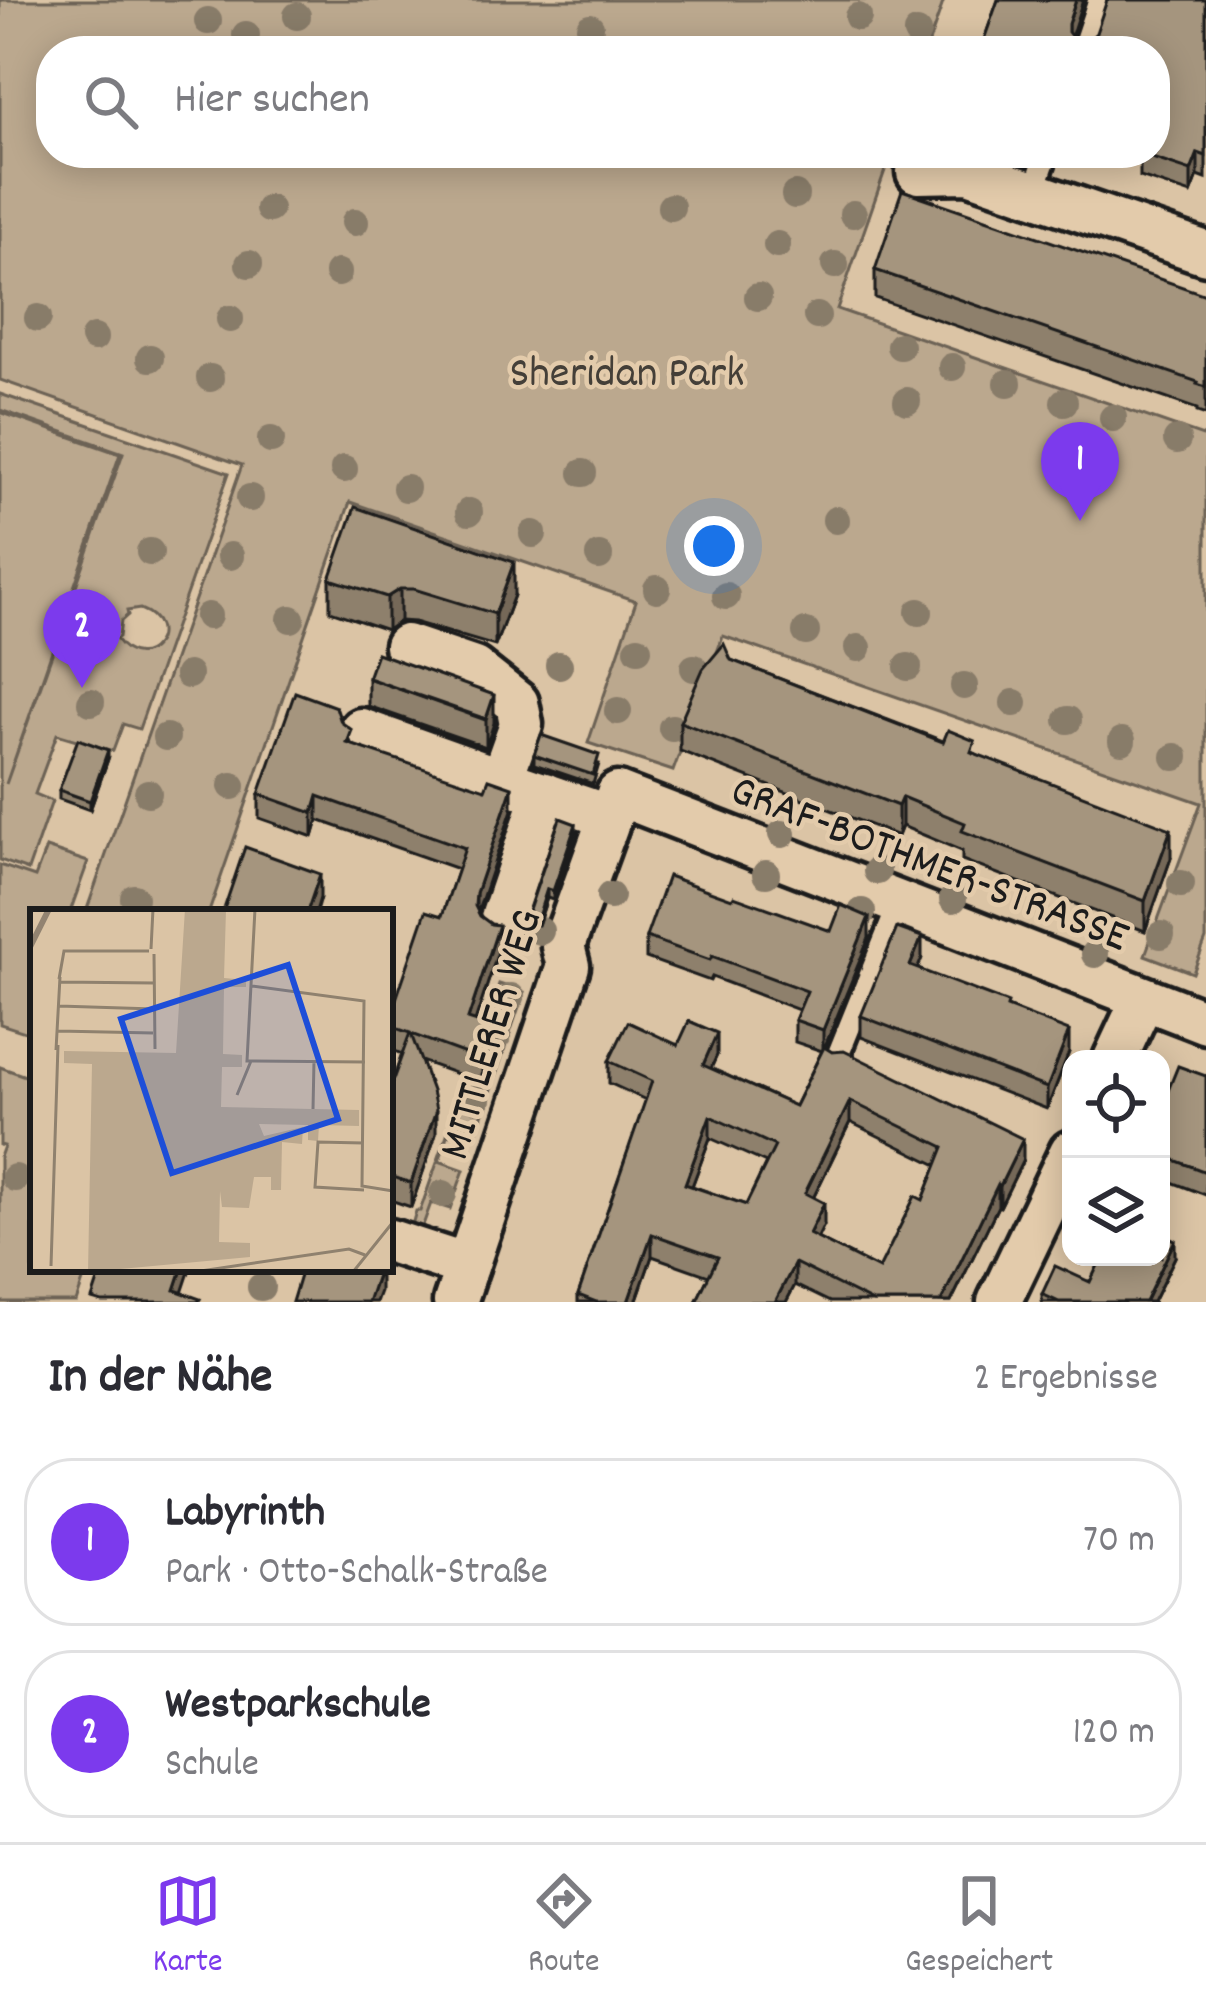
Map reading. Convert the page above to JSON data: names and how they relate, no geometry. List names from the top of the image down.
{
  "streets": {
    "street": ["GRAF-BOTHMER-STRASSE", "MITTLERER WEG"]
  },
  "crossings": [
    ["GRAF-BOTHMER-STRASSE", "MITTLERER WEG"]
  ],
  "parks": ["Sheridan Park"],
  "page": {
    "search": "Hier suchen",
    "pins": ["1", "2"],
    "heading": ["In der Nähe", "2 Ergebnisse"],
    "list": [
      {
        "mark": "1",
        "name": "Labyrinth",
        "note": "Park · Otto-Schalk-Straße",
        "value": "70 m"
      },
      {
        "mark": "2",
        "name": "Westparkschule",
        "note": "Schule",
        "value": "120 m"
      }
    ],
    "nav": ["Karte", "Route", "Gespeichert"]
  }
}
